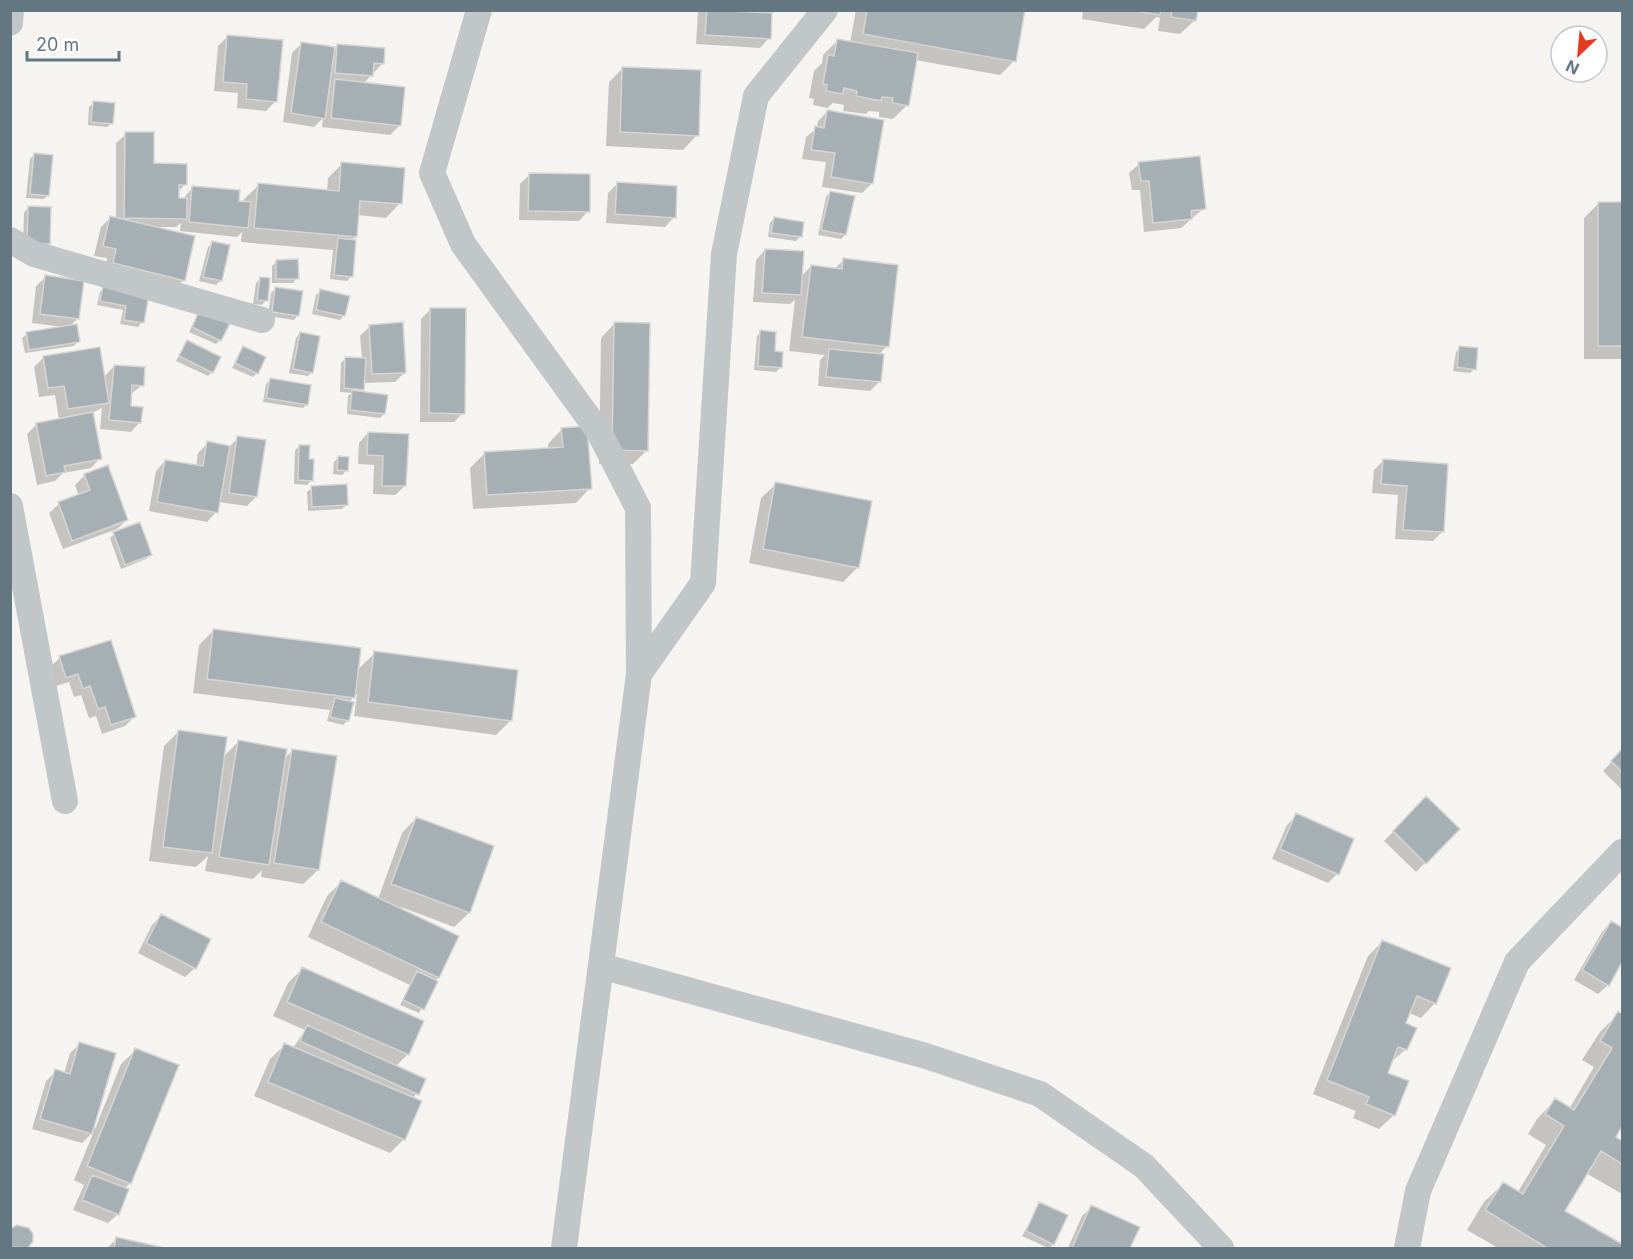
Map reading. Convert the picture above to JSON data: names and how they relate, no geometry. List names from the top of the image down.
{
  "scale_bar": "20 m",
  "north": "bottom left"
}
